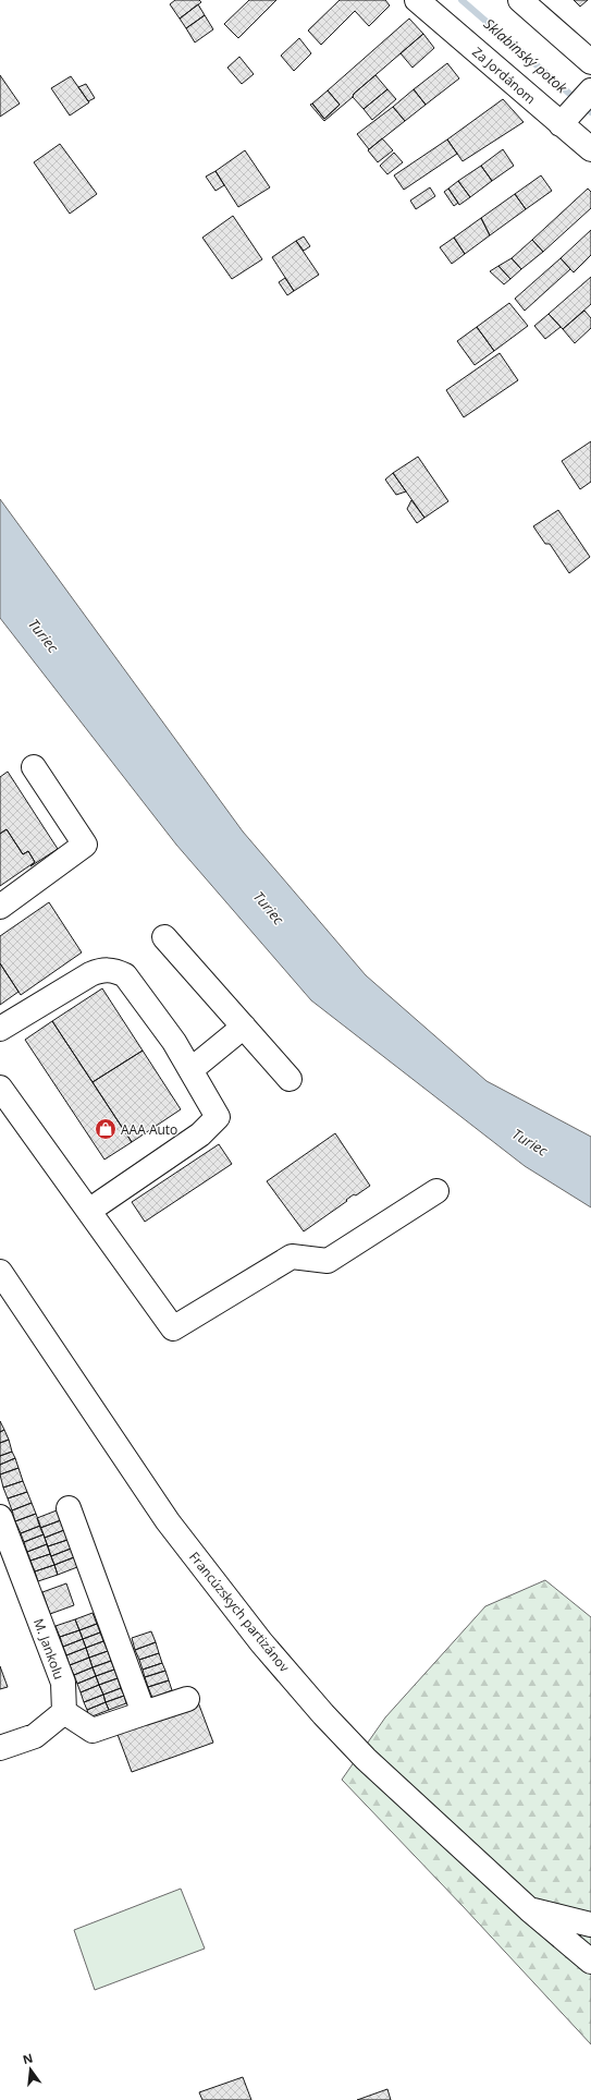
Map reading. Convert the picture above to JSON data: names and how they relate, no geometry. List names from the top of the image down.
{
  "streets": {
    "main road": ["Za Jordánom", "Francúzskych partizánov", "M. Jankolu"]
  },
  "water": ["Sklabinský potok", "Turiec"],
  "places": {
    "shop": ["AAA Auto"]
  },
  "north": "top"
}
